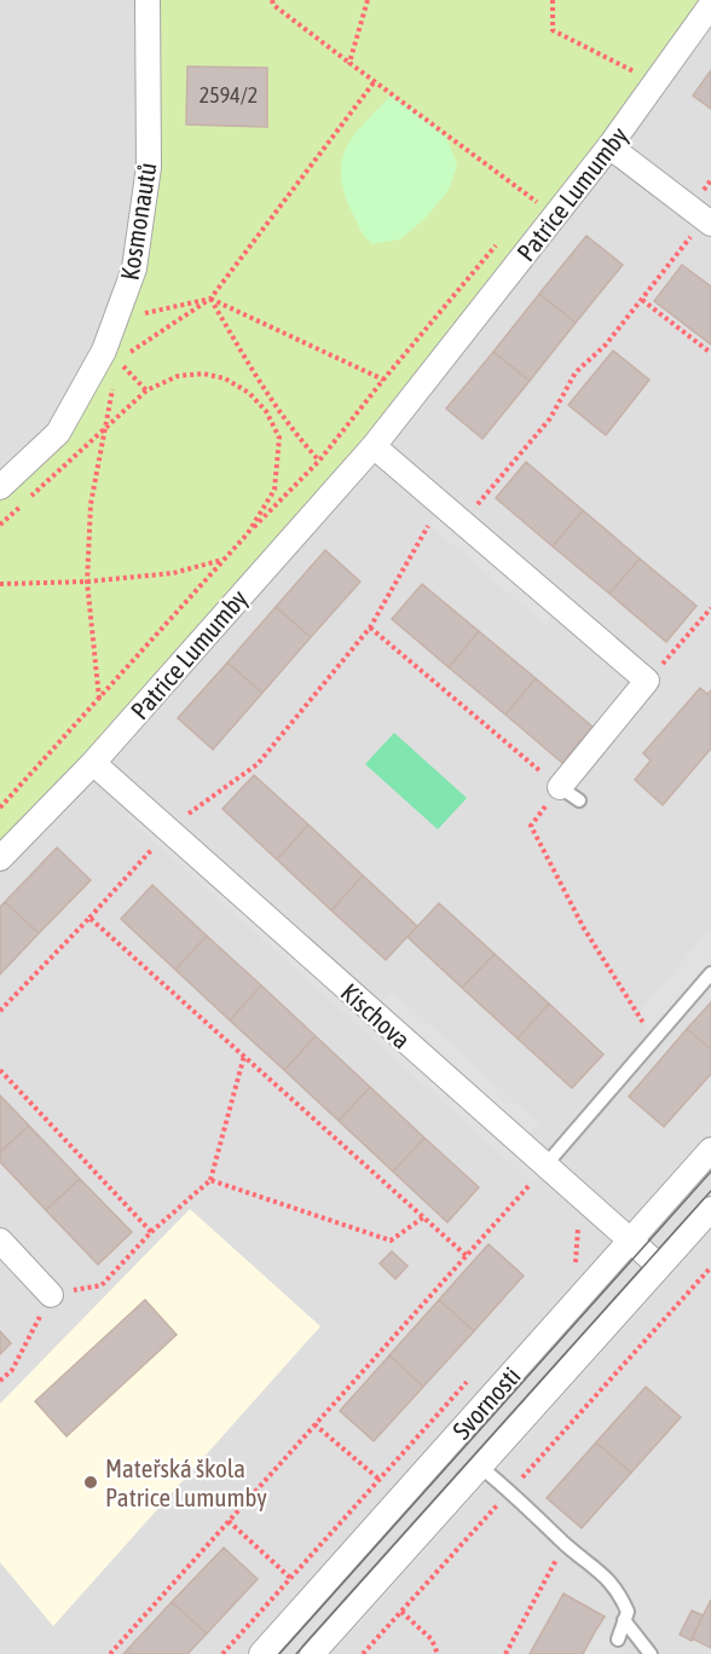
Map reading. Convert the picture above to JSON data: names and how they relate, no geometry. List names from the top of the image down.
{
  "streets": {
    "street": [
      "Patrice Lumumby",
      "Kosmonautů",
      "Kischova",
      "Svornosti"
    ]
  },
  "crossings": [
    ["Patrice Lumumby", "Kischova"],
    ["Kischova", "Svornosti"]
  ],
  "places": ["Mateřská škola Patrice Lumumby"],
  "house_numbers": ["2594/2"]
}
